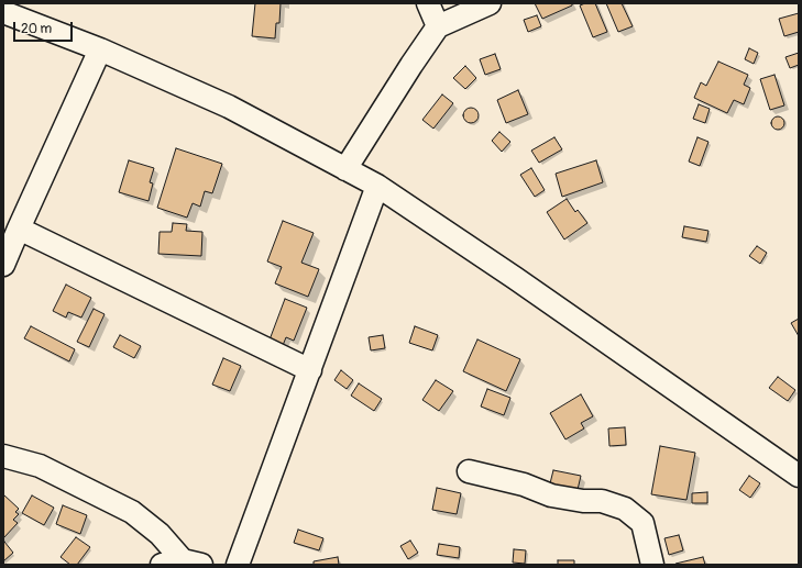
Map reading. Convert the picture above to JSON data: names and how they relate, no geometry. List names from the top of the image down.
{
  "scale_bar": "20 m"
}
